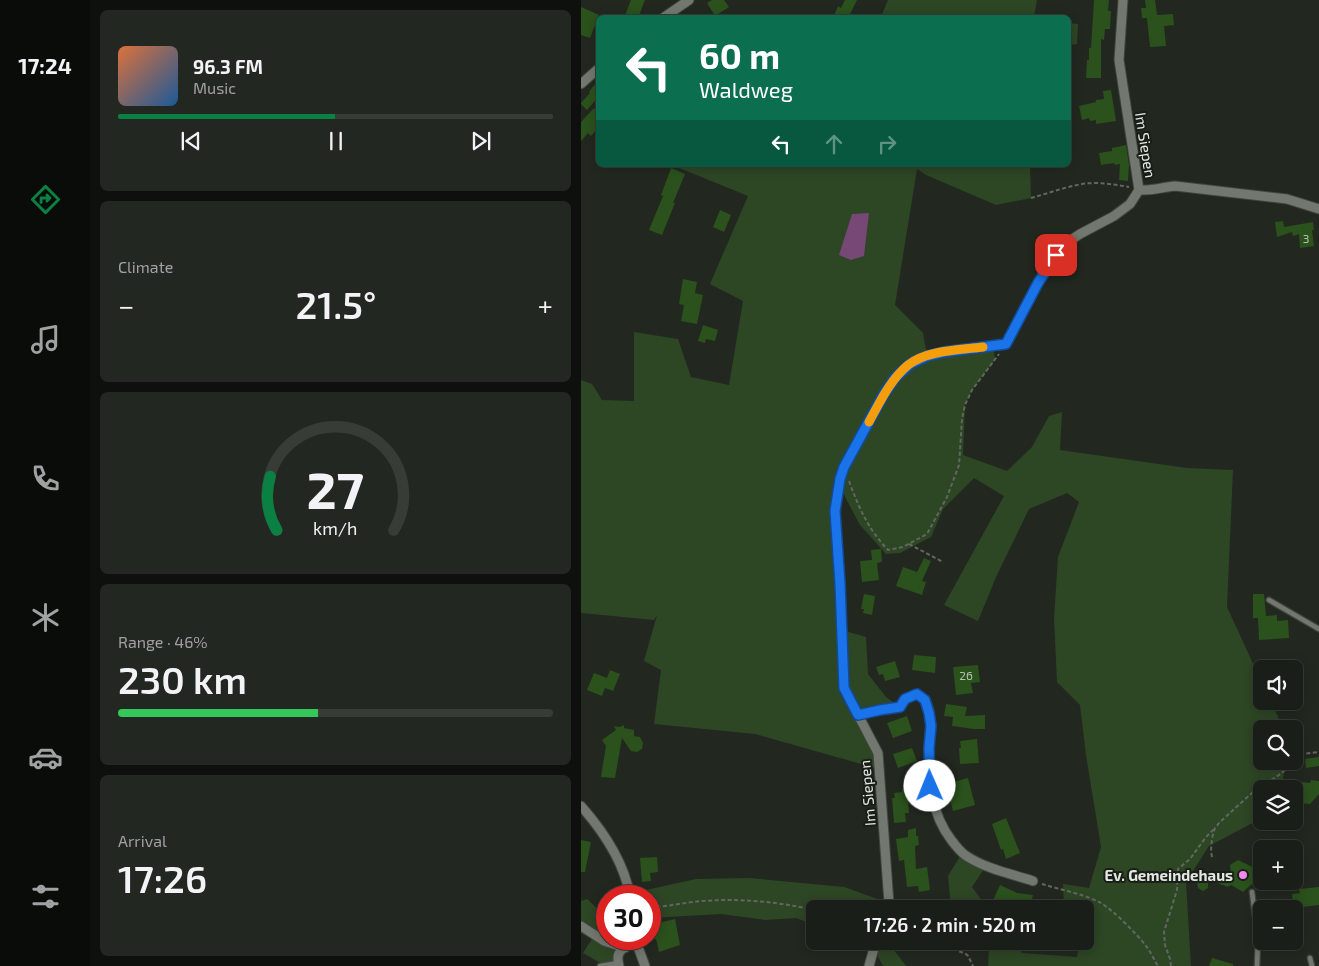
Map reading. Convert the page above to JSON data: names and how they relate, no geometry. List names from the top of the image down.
{
  "streets": {
    "street": ["Im Siepen"]
  },
  "places": ["Ev. Gemeindehaus"],
  "house_numbers": ["3", "26"],
  "page": {
    "tabs": "17:24",
    "turn": ["60 m", "Waldweg"],
    "song": ["96.3 FM", "Music"],
    "tile": [
      "Climate",
      ["Range · 46%", "230 km"],
      ["Arrival", "17:26"]
    ],
    "heat": ["−", "21.5°", "+"],
    "map_buttons": ["+", "−"],
    "limit": "30",
    "trip": "17:26 · 2 min · 520 m",
    "gauge": ["27", "km/h"]
  }
}
